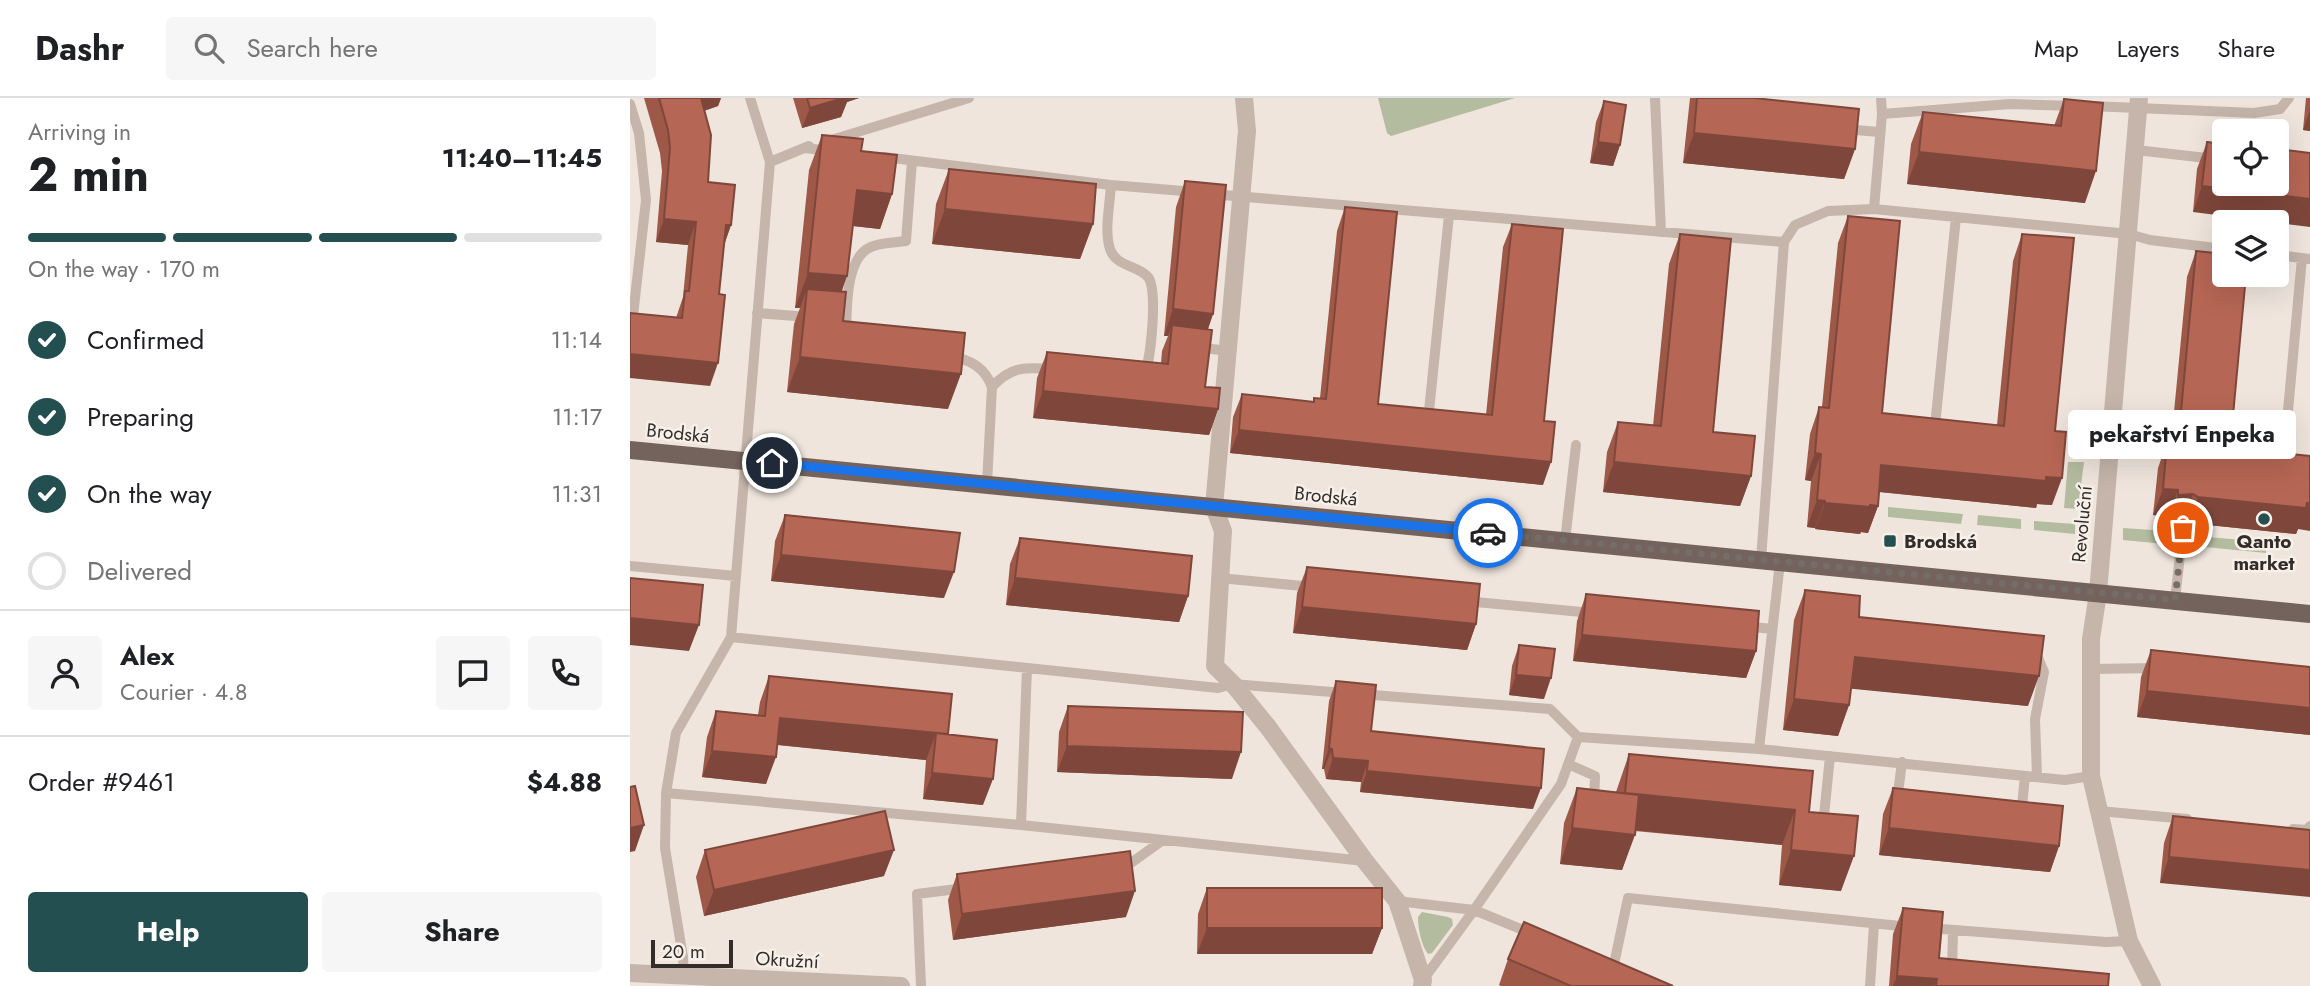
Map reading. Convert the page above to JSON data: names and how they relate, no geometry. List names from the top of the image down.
{
  "streets": {
    "main road": ["Brodská"],
    "street": ["Revoluční", "Okružní"]
  },
  "crossings": [
    ["Brodská", "Revoluční"]
  ],
  "places": {
    "other": ["Qanto market", "pekařství Enpeka"],
    "transit": ["Brodská"]
  },
  "scale_bar": "20 m",
  "page": {
    "header": "Dashr",
    "search": "Search here",
    "nav": ["Map", "Layers", "Share"],
    "heading": ["2 min", "Arriving in", "11:40–11:45"],
    "panel": [
      "Alex",
      "Courier · 4.8",
      "Order #9461",
      "$4.88"
    ],
    "bar": "On the way · 170 m",
    "list": [
      ["Confirmed", "11:14"],
      ["Preparing", "11:17"],
      ["On the way", "11:31"],
      "Delivered"
    ],
    "bubble": "pekařství Enpeka",
    "buttons": ["Help", "Share"],
    "scale": "20 m"
  }
}
